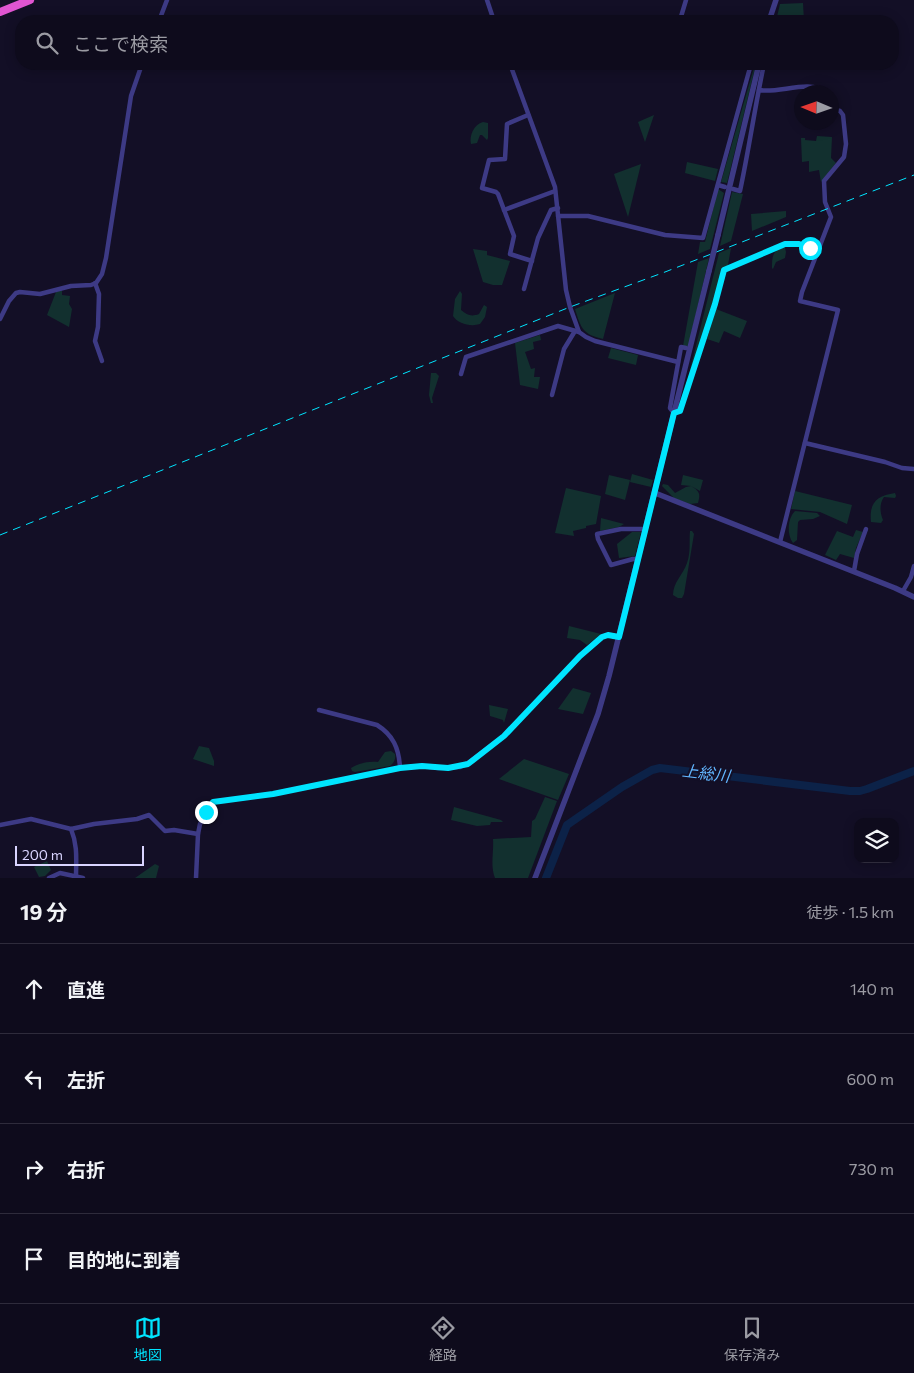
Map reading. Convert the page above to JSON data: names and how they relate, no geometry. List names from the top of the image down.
{
  "water": ["上総川"],
  "scale_bar": "200 m",
  "north": "left",
  "page": {
    "search": "ここで検索",
    "scale": "200 m",
    "heading": ["19 分", "徒歩 · 1.5 km"],
    "list": [
      ["直進", "140 m"],
      ["左折", "600 m"],
      ["右折", "730 m"],
      "目的地に到着"
    ],
    "nav": ["地図", "経路", "保存済み"]
  }
}
